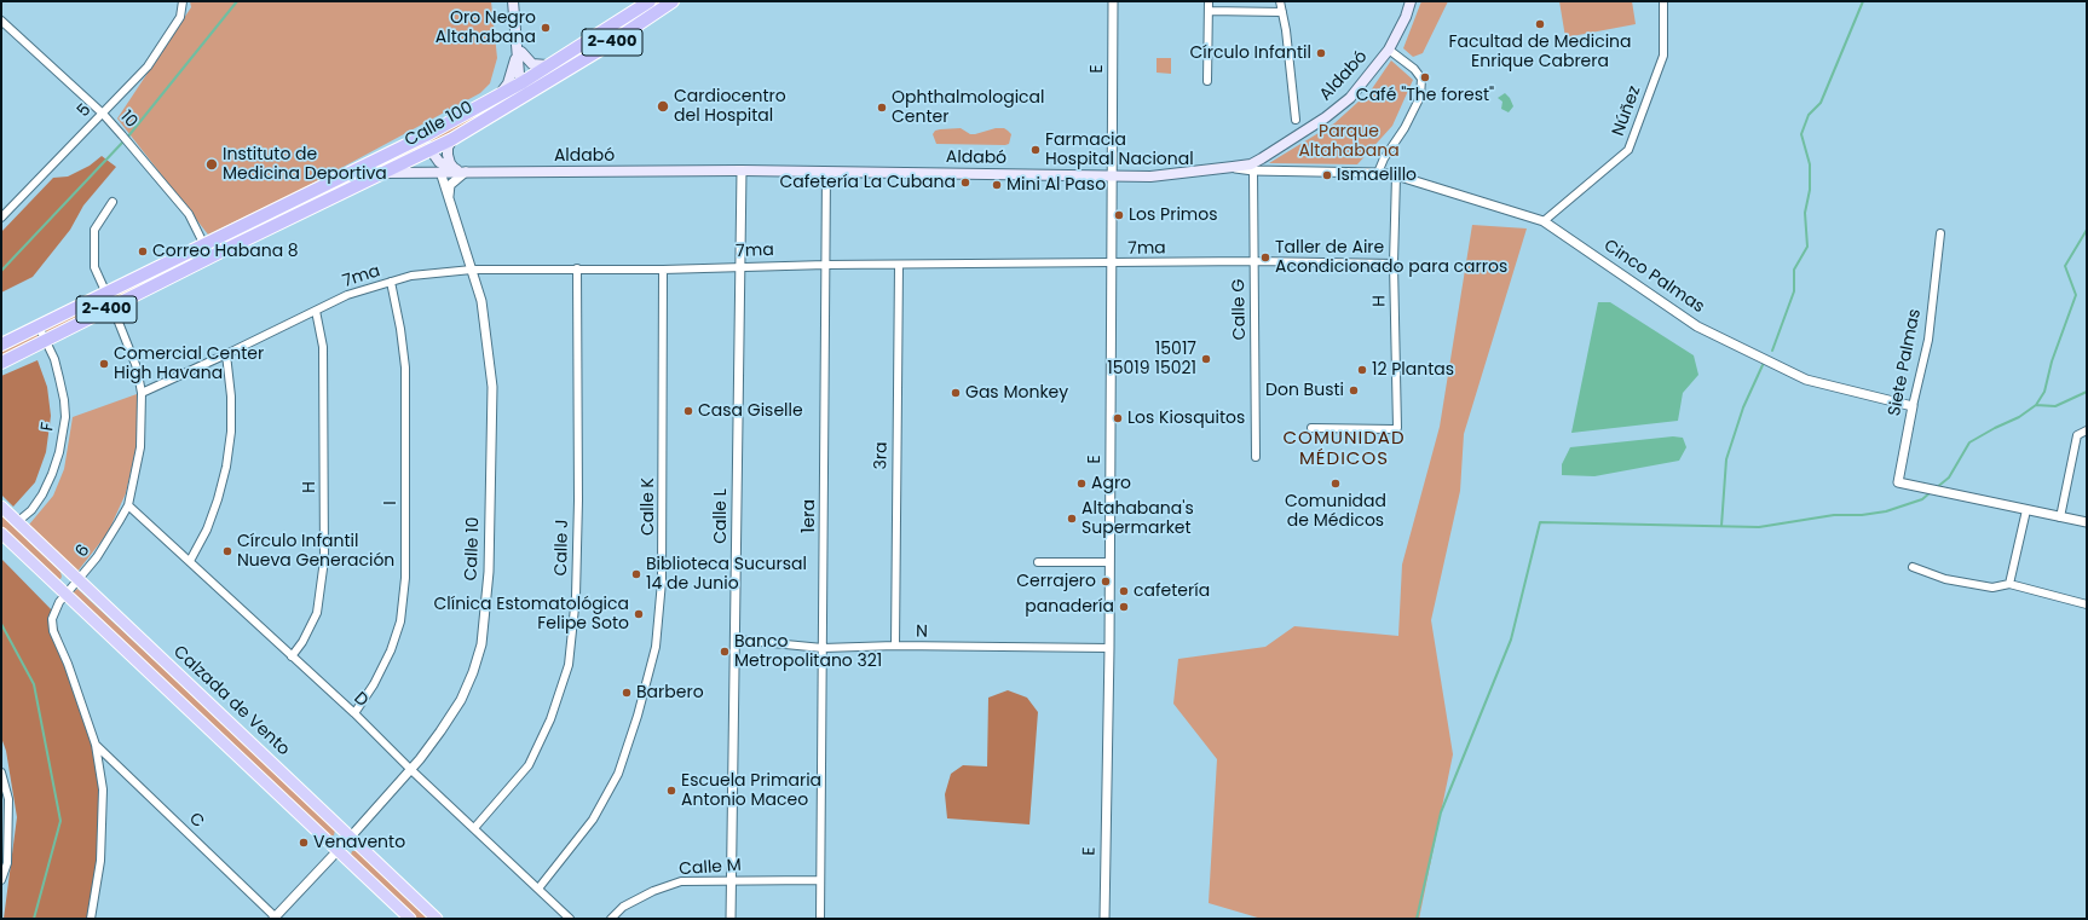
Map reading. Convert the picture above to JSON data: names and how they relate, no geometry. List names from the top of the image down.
{
  "streets": {
    "highway": ["2-400", "Calle 100"],
    "main road": ["Aldabó", "Calzada de Vento"],
    "street": [
      "E",
      "5",
      "Núñez",
      "10",
      "7ma",
      "Cinco Palmas",
      "H",
      "Calle G",
      "Siete Palmas",
      "F",
      "3ra",
      "I",
      "Calle K",
      "Calle L",
      "1era",
      "Calle J",
      "Calle 10",
      "6",
      "N",
      "D",
      "C",
      "Calle M"
    ]
  },
  "crossings": [
    ["2-400", "Calle 100"],
    ["E", "Aldabó"],
    ["E", "7ma"],
    ["E", "N"],
    ["Aldabó", "Calle 100"],
    ["Aldabó", "Cinco Palmas"],
    ["Aldabó", "Calle G"],
    ["Aldabó", "Calle L"],
    ["Aldabó", "1era"],
    ["Aldabó", "Calle 10"],
    ["5", "10"],
    ["Núñez", "Cinco Palmas"],
    ["10", "Calle 100"],
    ["Calle 100", "F"],
    ["Calle 100", "6"],
    ["7ma", "H"],
    ["7ma", "Calle G"],
    ["7ma", "3ra"],
    ["7ma", "I"],
    ["7ma", "Calle K"],
    ["7ma", "Calle L"],
    ["7ma", "1era"],
    ["7ma", "Calle J"],
    ["7ma", "Calle 10"],
    ["7ma", "6"],
    ["Cinco Palmas", "H"],
    ["Cinco Palmas", "Calle G"],
    ["Cinco Palmas", "Siete Palmas"],
    ["H", "D"],
    ["F", "Calzada de Vento"],
    ["3ra", "N"],
    ["I", "D"],
    ["Calle K", "D"],
    ["Calle L", "N"],
    ["Calle L", "Calle M"],
    ["1era", "N"],
    ["1era", "Calle M"],
    ["Calle J", "D"],
    ["Calle 10", "D"],
    ["Calle 10", "Calzada de Vento"],
    ["Calle 10", "C"],
    ["6", "D"],
    ["6", "Calzada de Vento"],
    ["6", "C"]
  ],
  "districts": ["COMUNIDAD MÉDICOS"],
  "parks": ["Parque Altahabana"],
  "places": [
    "Facultad de Medicina Enrique Cabrera",
    "Oro Negro Altahabana",
    "Círculo Infantil",
    "Café \"The forest\"",
    "Cardiocentro del Hospital",
    "Ophthalmological Center",
    "Farmacia Hospital Nacional",
    "Instituto de Medicina Deportiva",
    "Ismaelillo",
    "Cafetería La Cubana",
    "Mini Al Paso",
    "Los Primos",
    "Correo Habana 8",
    "Taller de Aire Acondicionado para carros",
    "15017 15019 15021",
    "Comercial Center High Havana",
    "12 Plantas",
    "Don Busti",
    "Gas Monkey",
    "Casa Giselle",
    "Los Kiosquitos",
    "Agro",
    "Comunidad de Médicos",
    "Altahabana's Supermarket",
    "Círculo Infantil Nueva Generación",
    "Biblioteca Sucursal 14 de Junio",
    "Cerrajero",
    "cafetería",
    "panadería",
    "Clínica Estomatológica Felipe Soto",
    "Banco Metropolitano 321",
    "Barbero",
    "Escuela Primaria Antonio Maceo",
    "Venavento"
  ]
}
